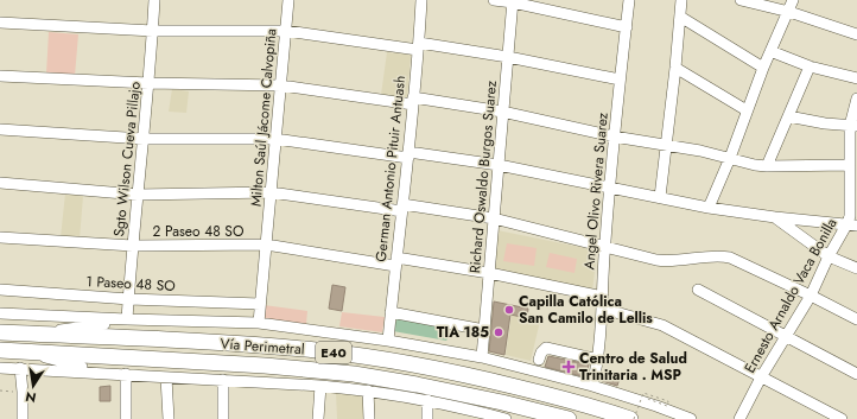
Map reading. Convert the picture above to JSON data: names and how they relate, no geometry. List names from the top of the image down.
{
  "streets": {
    "highway": ["Vía Perimetral", "E40"],
    "street": [
      "Milton Saúl Jácome Calvopiña",
      "Sgto Wilson Cueva Pillajo",
      "German Antonio Pituir Antuash",
      "Richard Oswaldo Burgos Suarez",
      "Angel Olivo Rivera Suarez",
      "2 Paseo 48 SO",
      "1 Paseo 48 SO",
      "Ernesto Arnaldo Vaca Bonilla"
    ]
  },
  "crossings": [
    ["Milton Saúl Jácome Calvopiña", "2 Paseo 48 SO"],
    ["Milton Saúl Jácome Calvopiña", "1 Paseo 48 SO"],
    ["Milton Saúl Jácome Calvopiña", "Vía Perimetral"],
    ["Sgto Wilson Cueva Pillajo", "2 Paseo 48 SO"],
    ["Sgto Wilson Cueva Pillajo", "1 Paseo 48 SO"],
    ["Sgto Wilson Cueva Pillajo", "Vía Perimetral"],
    ["German Antonio Pituir Antuash", "2 Paseo 48 SO"],
    ["German Antonio Pituir Antuash", "Vía Perimetral"],
    ["Richard Oswaldo Burgos Suarez", "2 Paseo 48 SO"],
    ["Richard Oswaldo Burgos Suarez", "Vía Perimetral"],
    ["Angel Olivo Rivera Suarez", "2 Paseo 48 SO"],
    ["Angel Olivo Rivera Suarez", "Vía Perimetral"]
  ],
  "places": {
    "other": ["Capilla Católica San Camilo de Lellis", "TIA 185"],
    "health": ["Centro de Salud Trinitaria . MSP"]
  },
  "north": "bottom"
}
